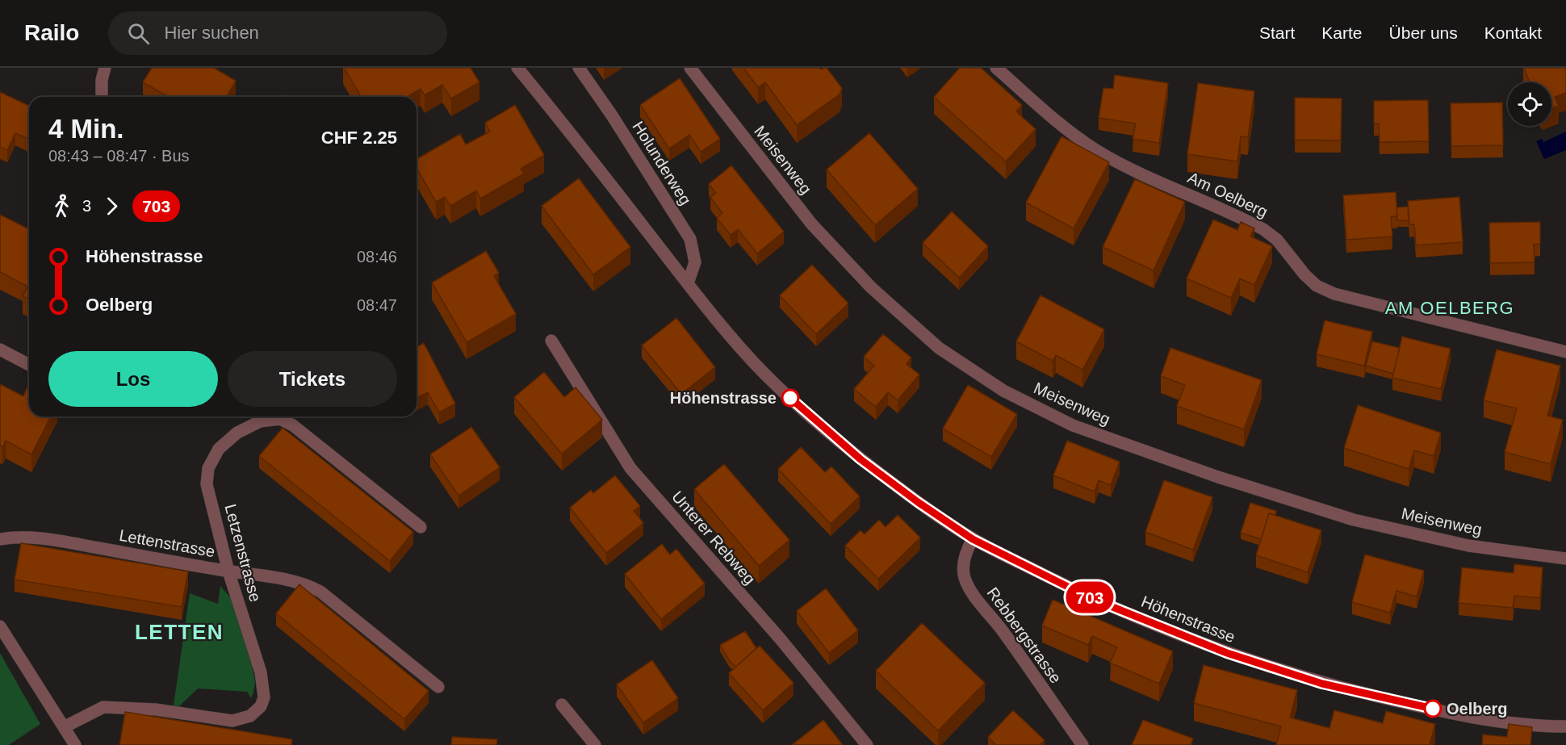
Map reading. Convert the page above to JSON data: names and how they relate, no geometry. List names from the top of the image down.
{
  "streets": {
    "street": [
      "Meisenweg",
      "Holunderweg",
      "Am Oelberg",
      "Unterer Rebweg",
      "Lettenstrasse",
      "Letzenstrasse",
      "Höhenstrasse",
      "Rebbergstrasse"
    ]
  },
  "crossings": [
    ["Holunderweg", "Höhenstrasse"],
    ["Lettenstrasse", "Letzenstrasse"],
    ["Höhenstrasse", "Rebbergstrasse"]
  ],
  "districts": ["AM OELBERG", "LETTEN"],
  "places": ["Höhenstrasse", "Oelberg"],
  "lines": ["bus line 703"],
  "page": {
    "header": "Railo",
    "search": "Hier suchen",
    "nav": [
      "Start",
      "Karte",
      "Über uns",
      "Kontakt"
    ],
    "on_map": "703",
    "heading": ["4 Min.", "08:43 – 08:47 · Bus", "CHF 2.25"],
    "legs": ["3", "703"],
    "list": [
      {
        "name": "Höhenstrasse",
        "value": "08:46"
      },
      {
        "name": "Oelberg",
        "value": "08:47"
      }
    ],
    "buttons": ["Los", "Tickets"]
  }
}
